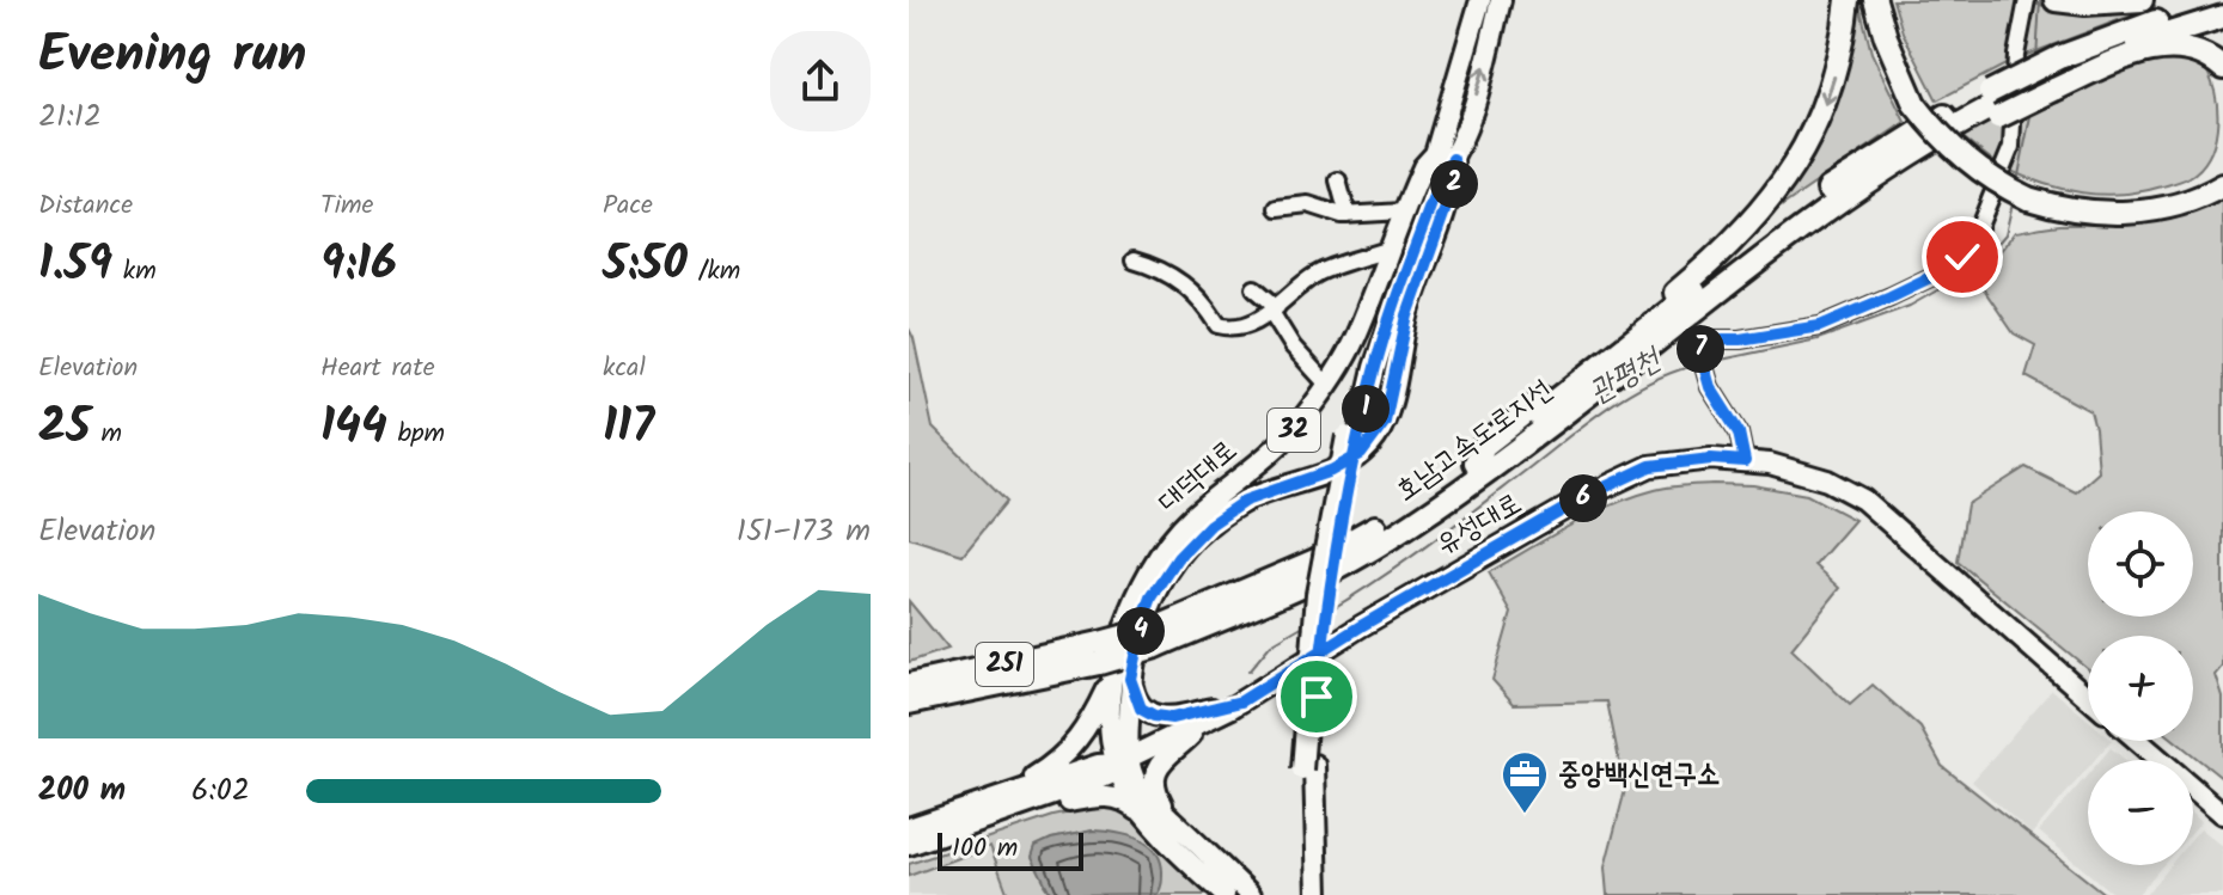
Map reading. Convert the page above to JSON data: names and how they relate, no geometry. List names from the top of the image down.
{
  "streets": {
    "highway": ["호남고속도로지선", "251"],
    "main road": ["32", "대덕대로", "유성대로"]
  },
  "crossings": [
    ["32", "호남고속도로지선"],
    ["32", "대덕대로"],
    ["32", "유성대로"],
    ["호남고속도로지선", "대덕대로"],
    ["대덕대로", "유성대로"]
  ],
  "water": ["관평천"],
  "places": {
    "office": ["중앙백신연구소"]
  },
  "scale_bar": "100 m",
  "page": {
    "heading": ["Evening run", "21:12"],
    "pins": [
      "2",
      "7",
      "1",
      "6",
      "4"
    ],
    "stats": [
      ["Distance", "1.59 km"],
      ["Time", "9:16"],
      ["Pace", "5:50 /km"],
      ["Elevation", "25 m"],
      ["Heart rate", "144 bpm"],
      ["kcal", "117"]
    ],
    "chart": ["Elevation", "151–173 m"],
    "map_buttons": ["+", "−"],
    "list": [
      {
        "name": "200 m",
        "note": "6:02"
      }
    ],
    "scale": "100 m"
  }
}
